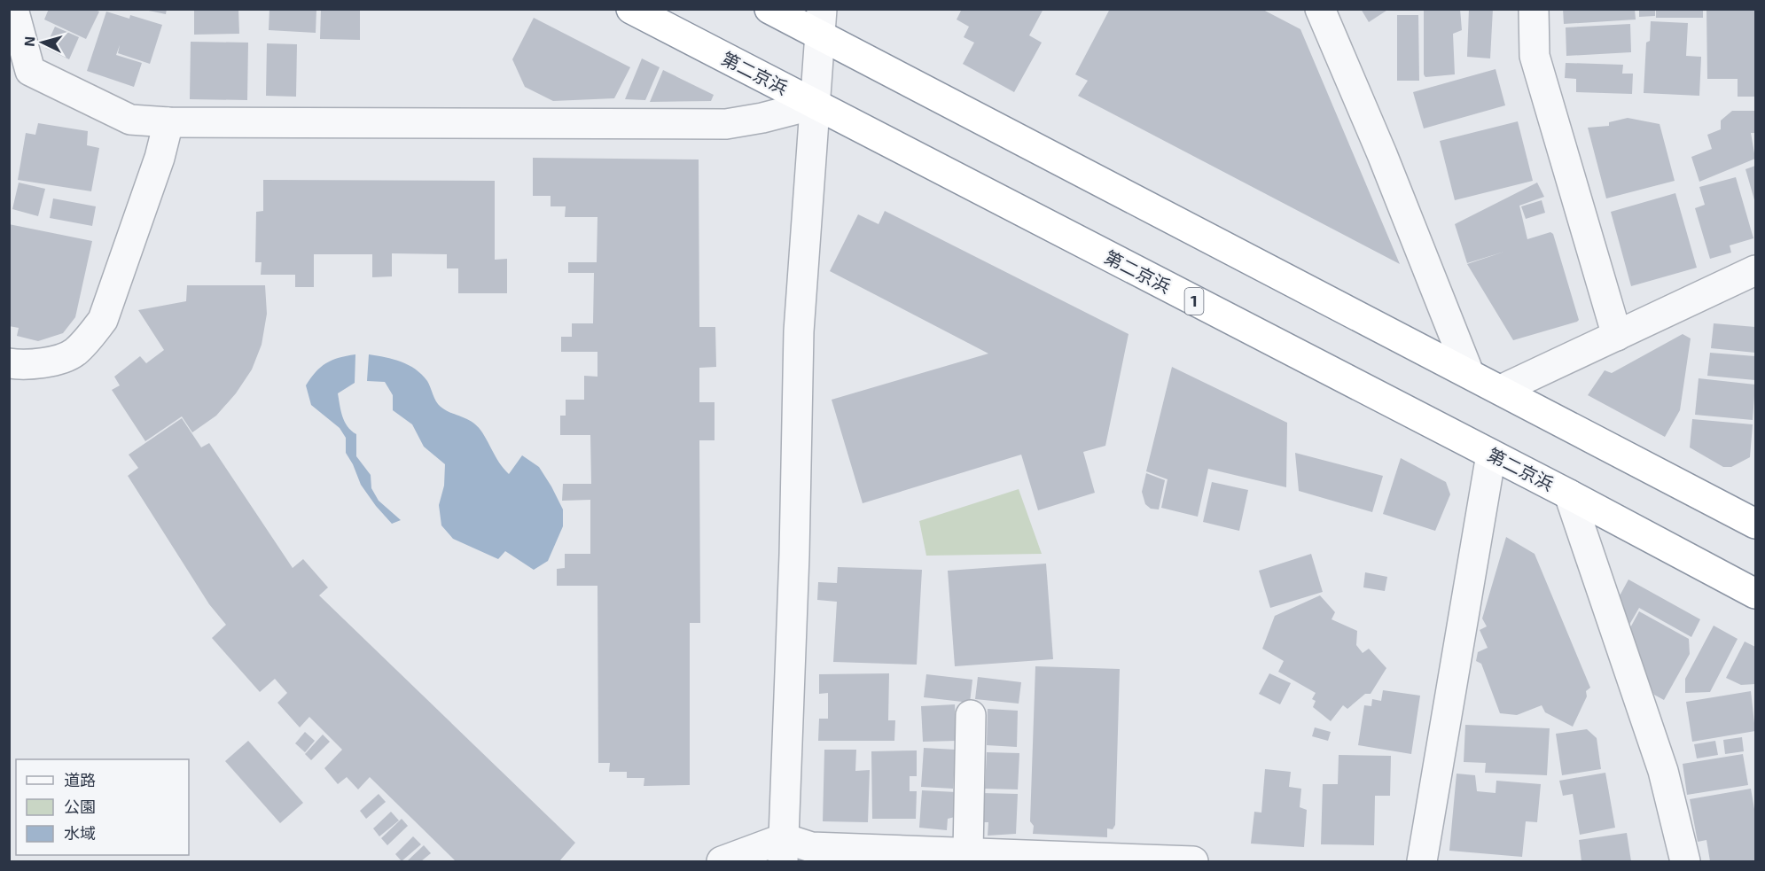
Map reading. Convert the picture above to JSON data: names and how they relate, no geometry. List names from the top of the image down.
{
  "streets": {
    "highway": ["第二京浜", "1"]
  },
  "legend": ["道路", "公園", "水域"],
  "north": "left"
}
